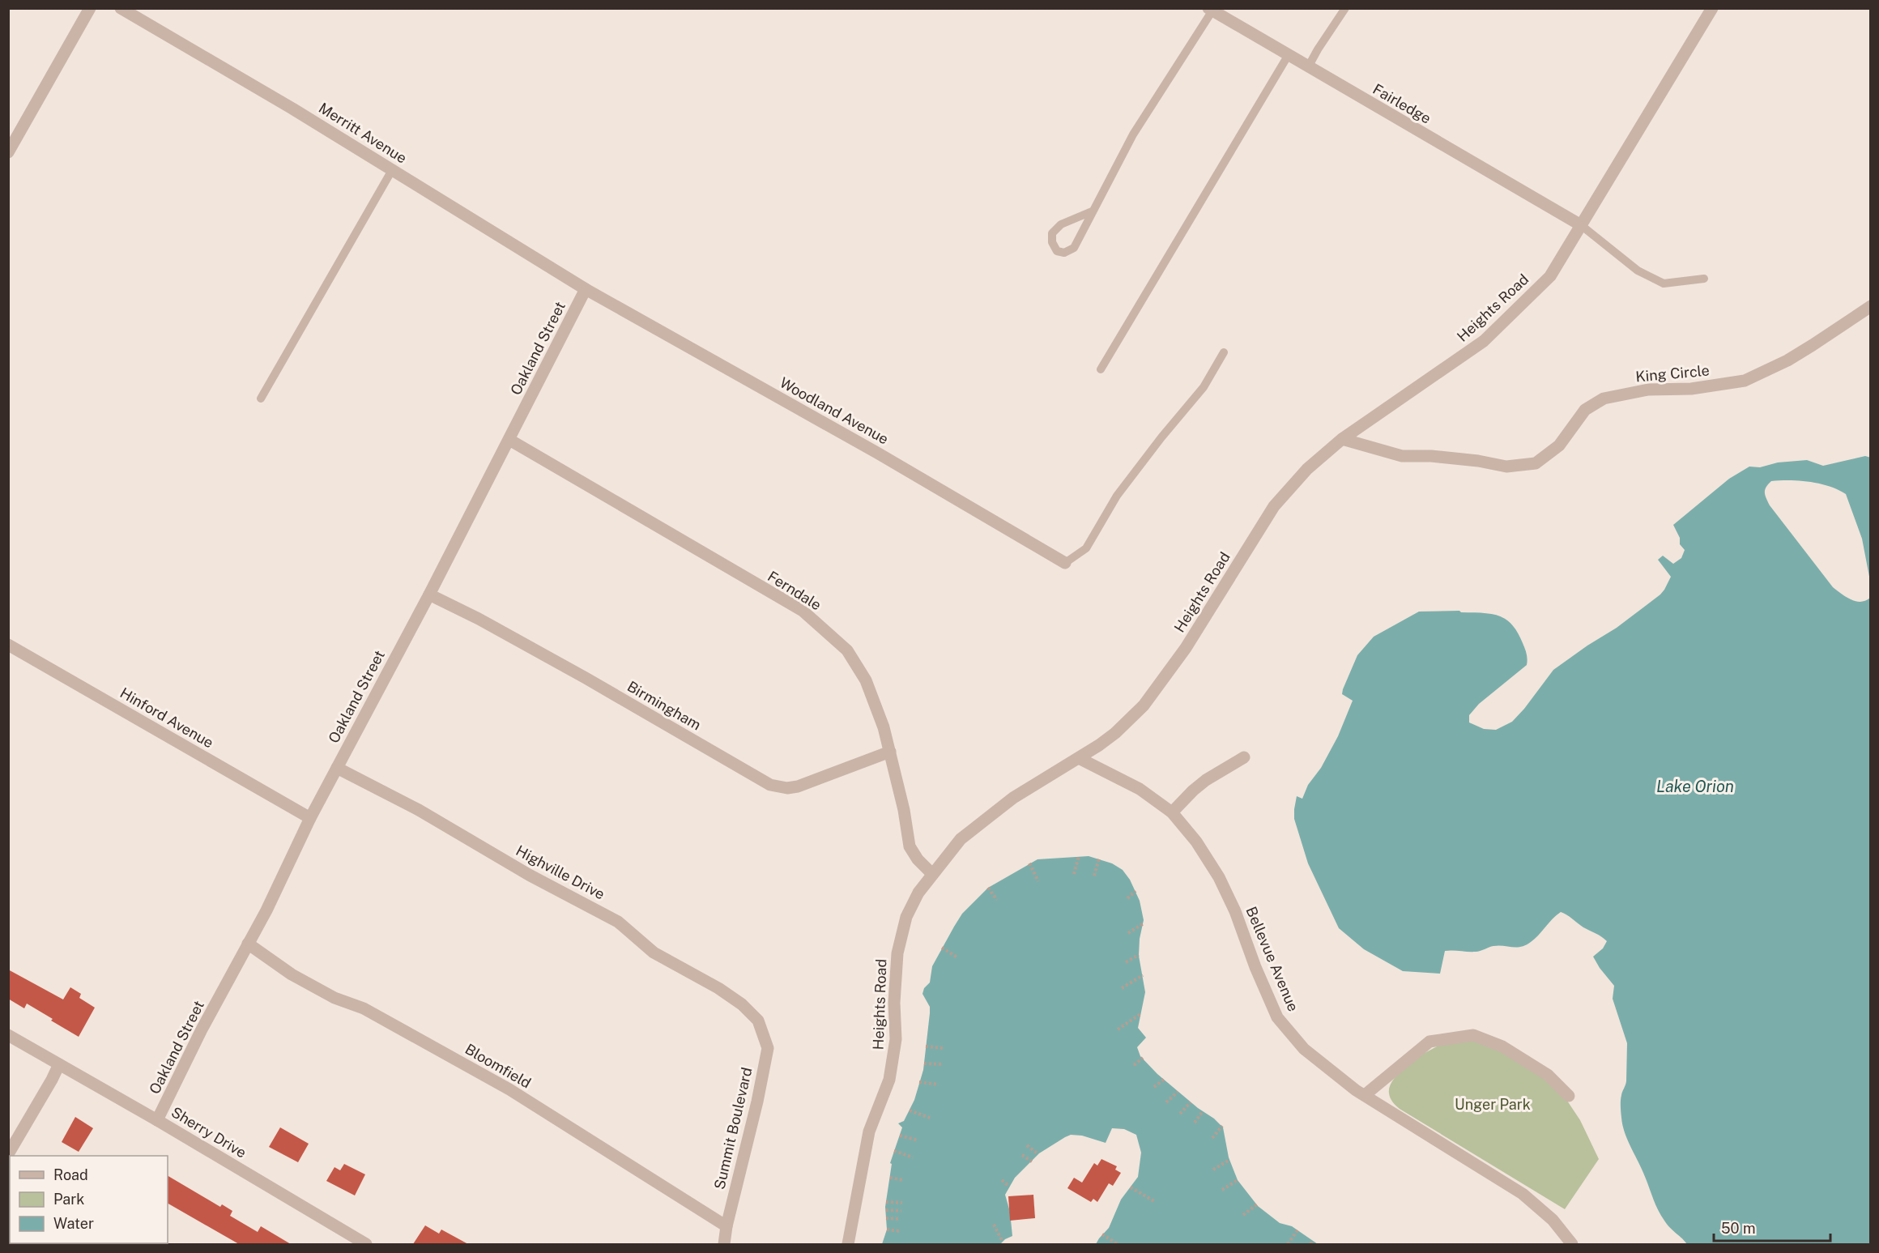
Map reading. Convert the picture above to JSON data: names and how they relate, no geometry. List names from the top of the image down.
{
  "streets": {
    "street": [
      "Fairledge",
      "Merritt Avenue",
      "Heights Road",
      "Oakland Street",
      "King Circle",
      "Woodland Avenue",
      "Ferndale",
      "Birmingham",
      "Hinford Avenue",
      "Highville Drive",
      "Bellevue Avenue",
      "Bloomfield",
      "Summit Boulevard",
      "Sherry Drive"
    ]
  },
  "crossings": [
    ["Fairledge", "Heights Road"],
    ["Merritt Avenue", "Oakland Street"],
    ["Merritt Avenue", "Woodland Avenue"],
    ["Heights Road", "King Circle"],
    ["Heights Road", "Ferndale"],
    ["Heights Road", "Bellevue Avenue"],
    ["Oakland Street", "Woodland Avenue"],
    ["Oakland Street", "Ferndale"],
    ["Oakland Street", "Birmingham"],
    ["Oakland Street", "Hinford Avenue"],
    ["Oakland Street", "Highville Drive"],
    ["Oakland Street", "Bloomfield"],
    ["Oakland Street", "Sherry Drive"],
    ["Ferndale", "Birmingham"],
    ["Highville Drive", "Summit Boulevard"],
    ["Bloomfield", "Summit Boulevard"]
  ],
  "water": ["Lake Orion"],
  "parks": ["Unger Park"],
  "legend": ["Road", "Park", "Water"],
  "scale_bar": "50 m"
}
